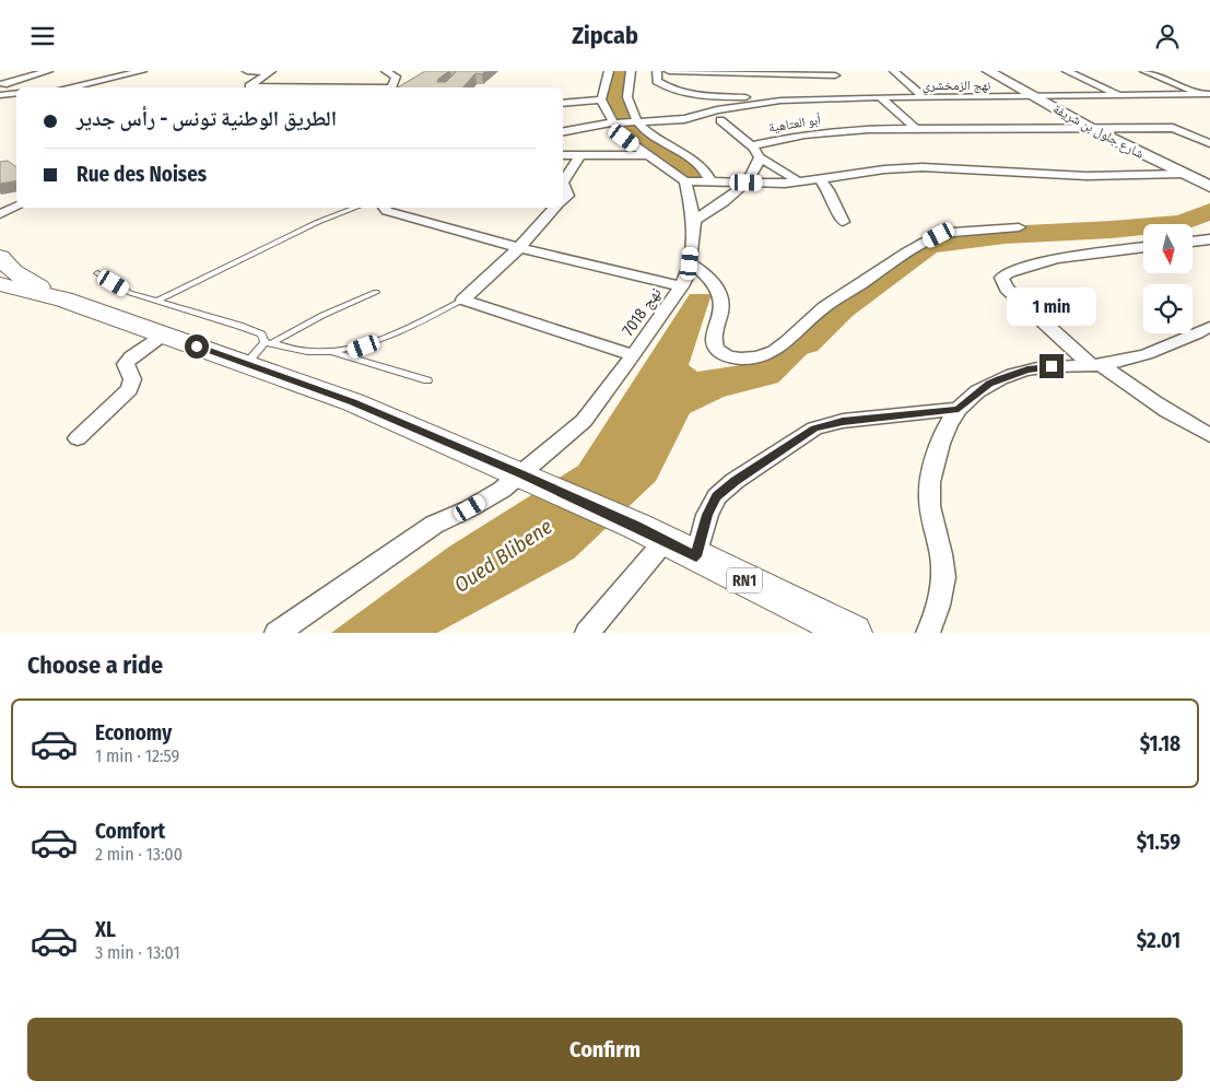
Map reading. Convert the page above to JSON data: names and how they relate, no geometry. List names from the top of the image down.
{
  "streets": {
    "main road": ["شارع جلول بن شريفة", "RN1"],
    "street": ["نهج الزمخشري", "أبو العتاهية", "نهج 7018"]
  },
  "crossings": [
    ["نهج الزمخشري", "شارع جلول بن شريفة"],
    ["أبو العتاهية", "شارع جلول بن شريفة"],
    ["أبو العتاهية", "نهج 7018"],
    ["نهج 7018", "RN1"]
  ],
  "water": ["Oued Blibene"],
  "north": "bottom",
  "page": {
    "header": "Zipcab",
    "banner": ["الطريق الوطنية تونس - رأس جدير", "Rue des Noises"],
    "bubble": "1 min",
    "heading": "Choose a ride",
    "list": [
      {
        "name": "Economy",
        "note": "1 min · 12:59",
        "value": "$1.18"
      },
      {
        "name": "Comfort",
        "note": "2 min · 13:00",
        "value": "$1.59"
      },
      {
        "name": "XL",
        "note": "3 min · 13:01",
        "value": "$2.01"
      }
    ],
    "buttons": "Confirm"
  }
}
